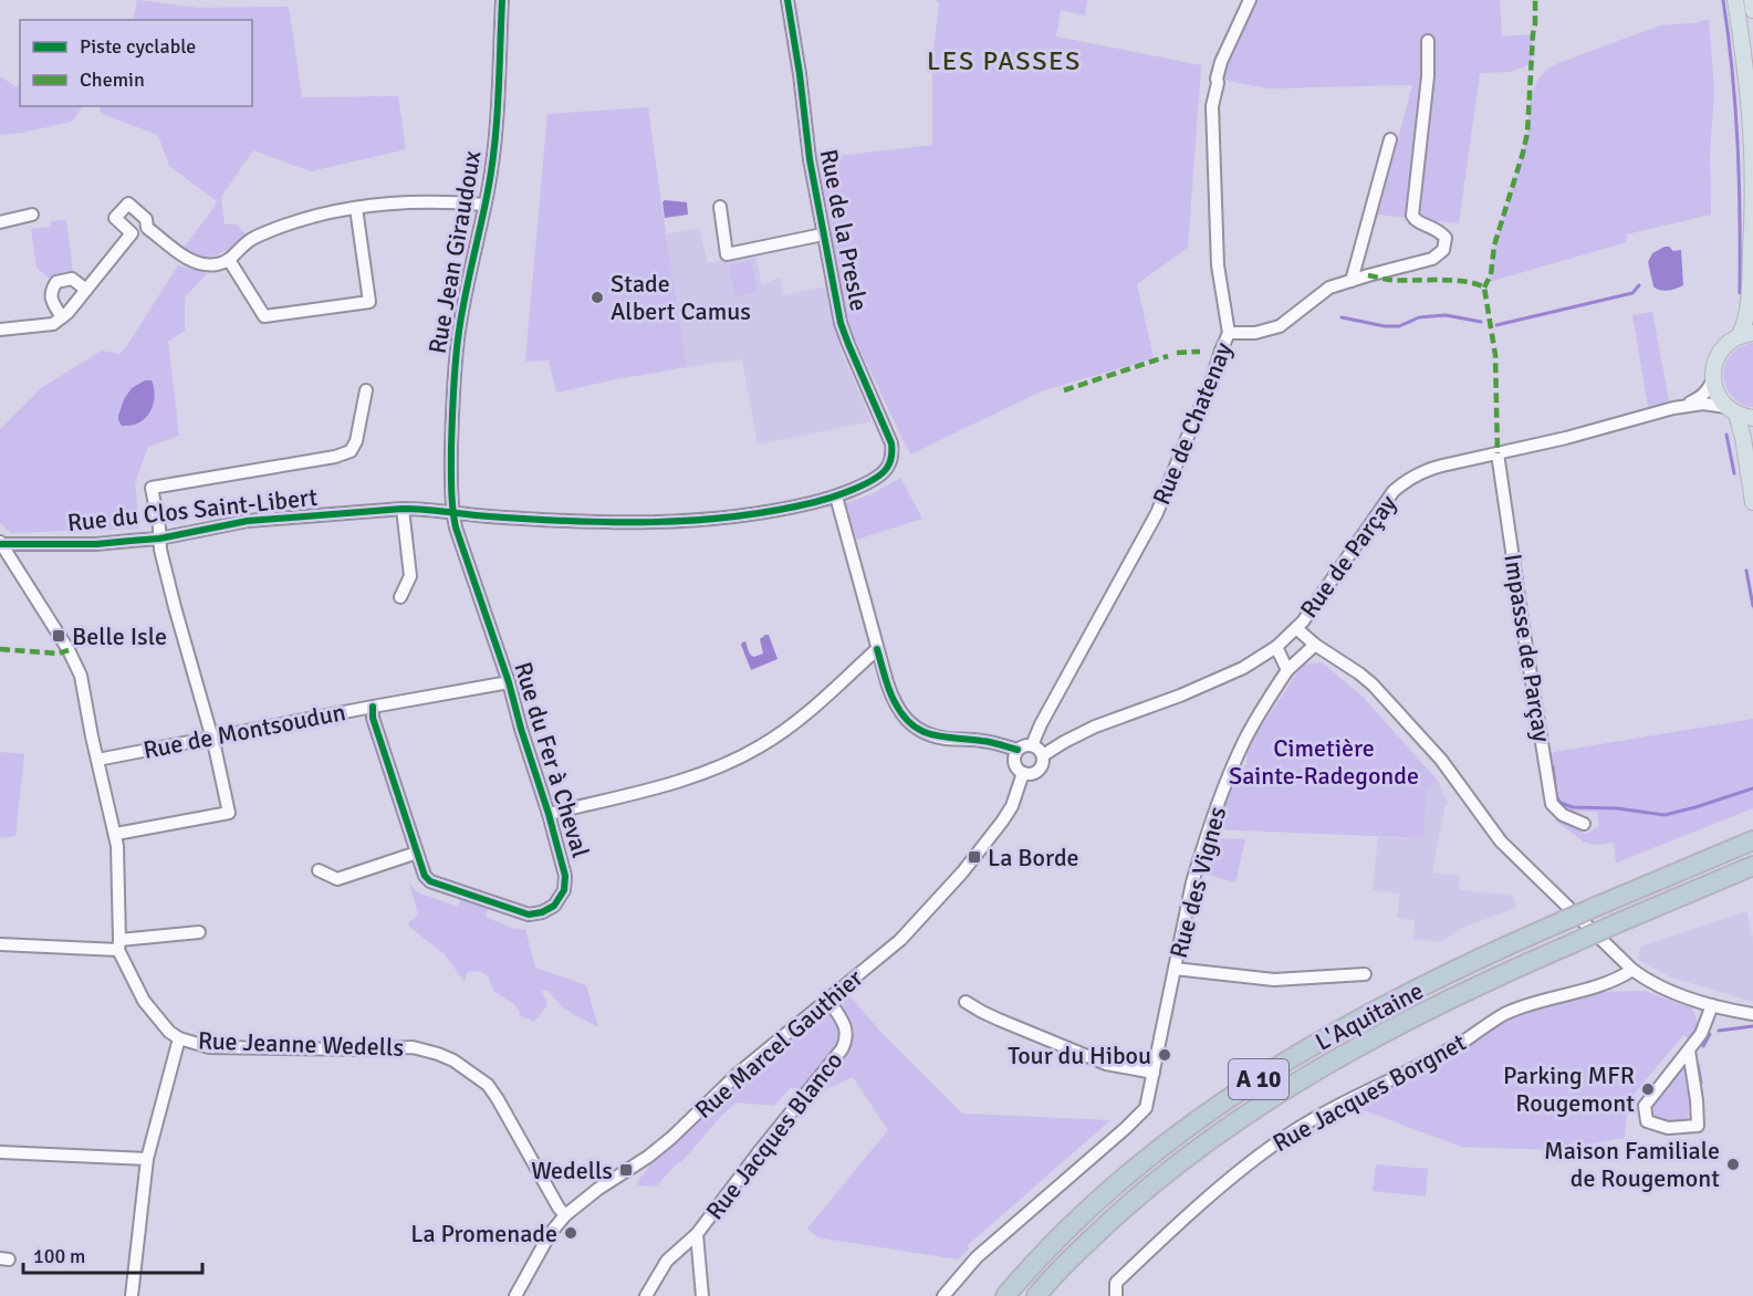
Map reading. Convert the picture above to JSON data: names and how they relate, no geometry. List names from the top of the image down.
{
  "streets": {
    "highway": ["L'Aquitaine", "A 10"],
    "street": [
      "Rue de la Presle",
      "Rue Jean Giraudoux",
      "Rue de Chatenay",
      "Rue du Clos Saint-Libert",
      "Rue de Parçay",
      "Impasse de Parçay",
      "Rue de Montsoudun",
      "Rue du Fer à Cheval",
      "Rue des Vignes",
      "Rue Jeanne Wedells",
      "Rue Marcel Gauthier",
      "Rue Jacques Borgnet",
      "Rue Jacques Blanco"
    ]
  },
  "crossings": [
    ["Rue de la Presle", "Rue du Clos Saint-Libert"],
    ["Rue Jean Giraudoux", "Rue du Clos Saint-Libert"],
    ["Rue Jean Giraudoux", "Rue du Fer à Cheval"],
    ["Rue de Chatenay", "Rue de Parçay"],
    ["Rue de Chatenay", "Rue Marcel Gauthier"],
    ["Rue du Clos Saint-Libert", "Rue du Fer à Cheval"],
    ["Rue du Clos Saint-Libert", "Rue Jeanne Wedells"],
    ["Rue de Parçay", "Impasse de Parçay"],
    ["Rue de Parçay", "Rue Marcel Gauthier"],
    ["Rue de Montsoudun", "Rue du Fer à Cheval"],
    ["Rue de Montsoudun", "Rue Jeanne Wedells"],
    ["Rue Jeanne Wedells", "Rue Marcel Gauthier"],
    ["Rue Marcel Gauthier", "Rue Jacques Blanco"]
  ],
  "districts": ["LES PASSES"],
  "parks": ["Cimetière Sainte-Radegonde"],
  "places": {
    "other": [
      "Stade Albert Camus",
      "Tour du Hibou",
      "Parking MFR Rougemont",
      "Maison Familiale de Rougemont",
      "La Promenade"
    ],
    "transit": ["Belle Isle", "La Borde", "Wedells"]
  },
  "legend": ["Piste cyclable", "Chemin"],
  "scale_bar": "100 m"
}
